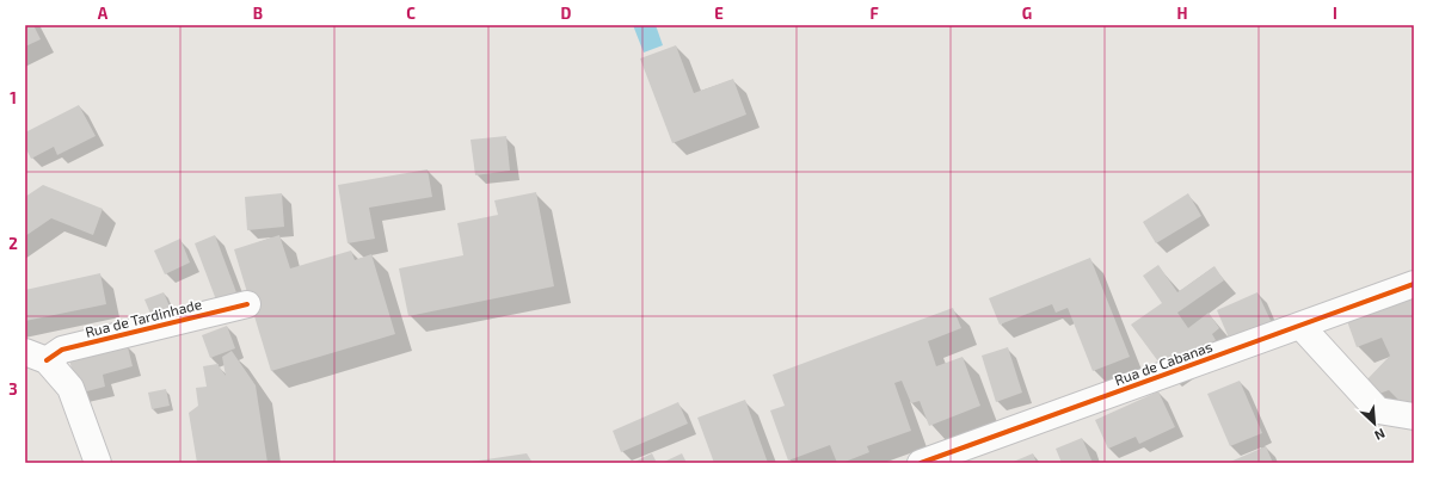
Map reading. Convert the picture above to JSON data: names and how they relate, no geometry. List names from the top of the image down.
{
  "streets": {
    "street": ["Rua de Tardinhade", "Rua de Cabanas"]
  },
  "north": "bottom right",
  "grid": {
    "columns": [
      "A",
      "B",
      "C",
      "D",
      "E",
      "F",
      "G",
      "H",
      "I"
    ],
    "rows": ["1", "2", "3"]
  }
}
